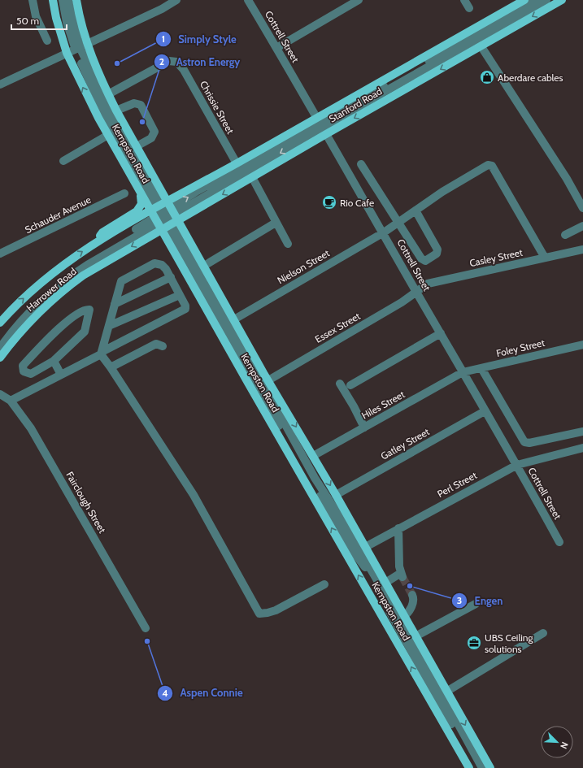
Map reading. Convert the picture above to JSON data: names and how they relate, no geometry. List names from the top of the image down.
{
  "streets": {
    "main road": ["Stanford Road", "Kempston Road", "Harrower Road"],
    "street": [
      "Cottrell Street",
      "Chrissie Street",
      "Schauder Avenue",
      "Casley Street",
      "Nielson Street",
      "Essex Street",
      "Foley Street",
      "Hiles Street",
      "Gatley Street",
      "Perl Street",
      "Fairclough Street"
    ]
  },
  "crossings": [
    ["Cottrell Street", "Stanford Road"],
    ["Cottrell Street", "Casley Street"],
    ["Cottrell Street", "Nielson Street"],
    ["Cottrell Street", "Essex Street"],
    ["Cottrell Street", "Foley Street"],
    ["Cottrell Street", "Hiles Street"],
    ["Cottrell Street", "Gatley Street"],
    ["Cottrell Street", "Perl Street"],
    ["Stanford Road", "Chrissie Street"],
    ["Stanford Road", "Kempston Road"],
    ["Stanford Road", "Harrower Road"],
    ["Chrissie Street", "Kempston Road"],
    ["Kempston Road", "Nielson Street"],
    ["Kempston Road", "Harrower Road"],
    ["Kempston Road", "Essex Street"],
    ["Kempston Road", "Hiles Street"],
    ["Kempston Road", "Gatley Street"],
    ["Kempston Road", "Perl Street"],
    ["Casley Street", "Nielson Street"],
    ["Casley Street", "Essex Street"],
    ["Foley Street", "Hiles Street"]
  ],
  "places": {
    "other": [
      "Simply Style",
      "Astron Energy",
      "Engen",
      "Aspen Connie"
    ],
    "shop": ["Aberdare cables"],
    "cafe": ["Rio Cafe"],
    "office": ["UBS Ceiling solutions"]
  },
  "scale_bar": "50 m",
  "north": "bottom right"
}
